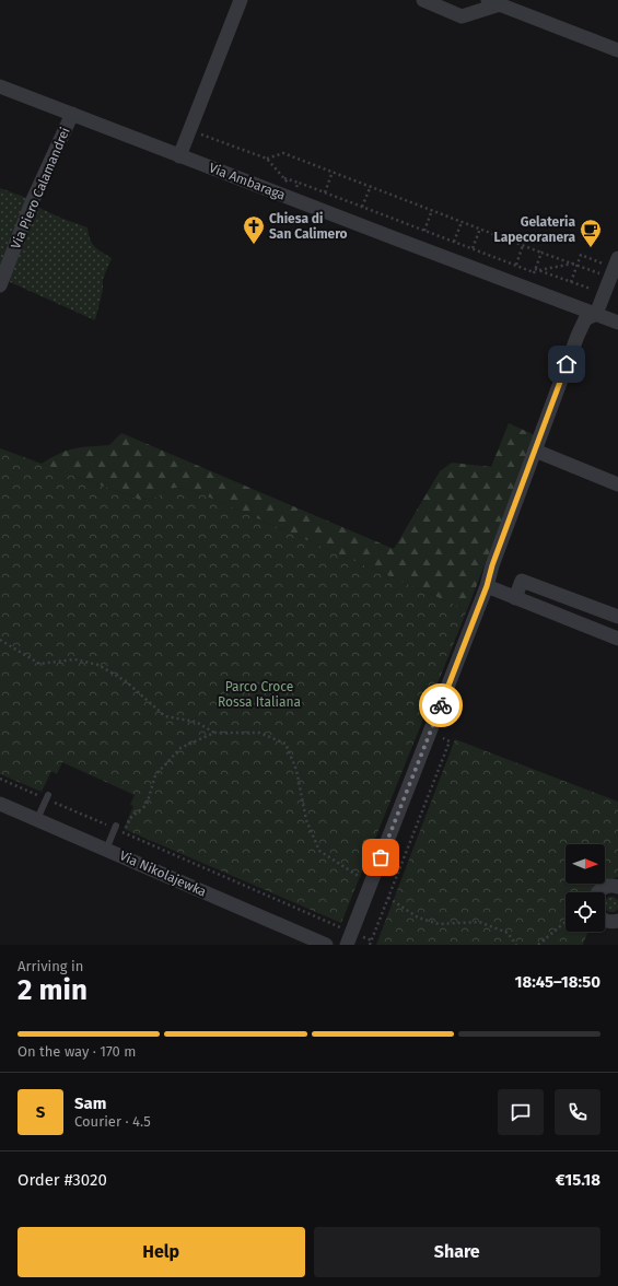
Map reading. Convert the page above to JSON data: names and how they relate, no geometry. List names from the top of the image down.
{
  "streets": {
    "street": ["Via Ambaraga", "Via Piero Calamandrei", "Via Nikolajewka"]
  },
  "crossings": [
    ["Via Ambaraga", "Via Piero Calamandrei"]
  ],
  "parks": ["Parco Croce Rossa Italiana"],
  "places": {
    "church": ["Chiesa di San Calimero"],
    "cafe": ["Gelateria Lapecoranera"]
  },
  "north": "right",
  "page": {
    "heading": ["2 min", "Arriving in", "18:45–18:50"],
    "panel": [
      "Sam",
      "Courier · 4.5",
      "Order #3020",
      "€15.18"
    ],
    "bar": "On the way · 170 m",
    "round": "S",
    "buttons": ["Help", "Share"]
  }
}
